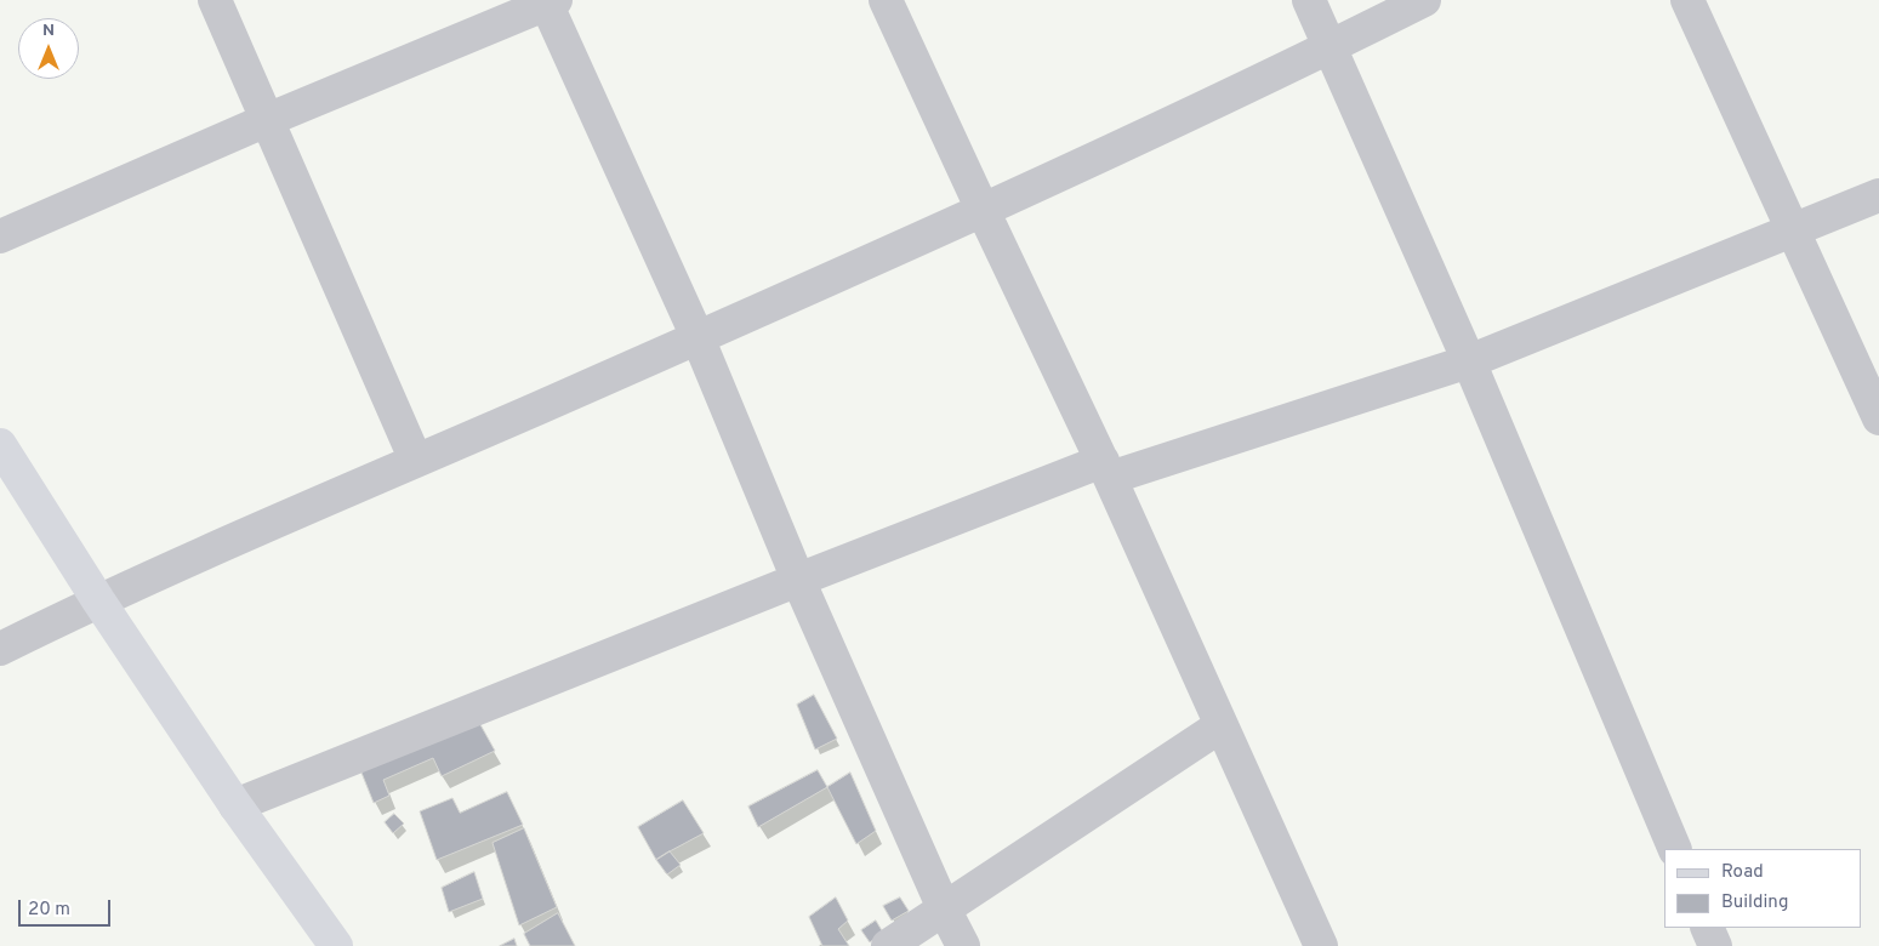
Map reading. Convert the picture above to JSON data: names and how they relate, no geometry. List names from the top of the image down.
{
  "legend": ["Road", "Building"],
  "scale_bar": "20 m",
  "north": "top"
}
